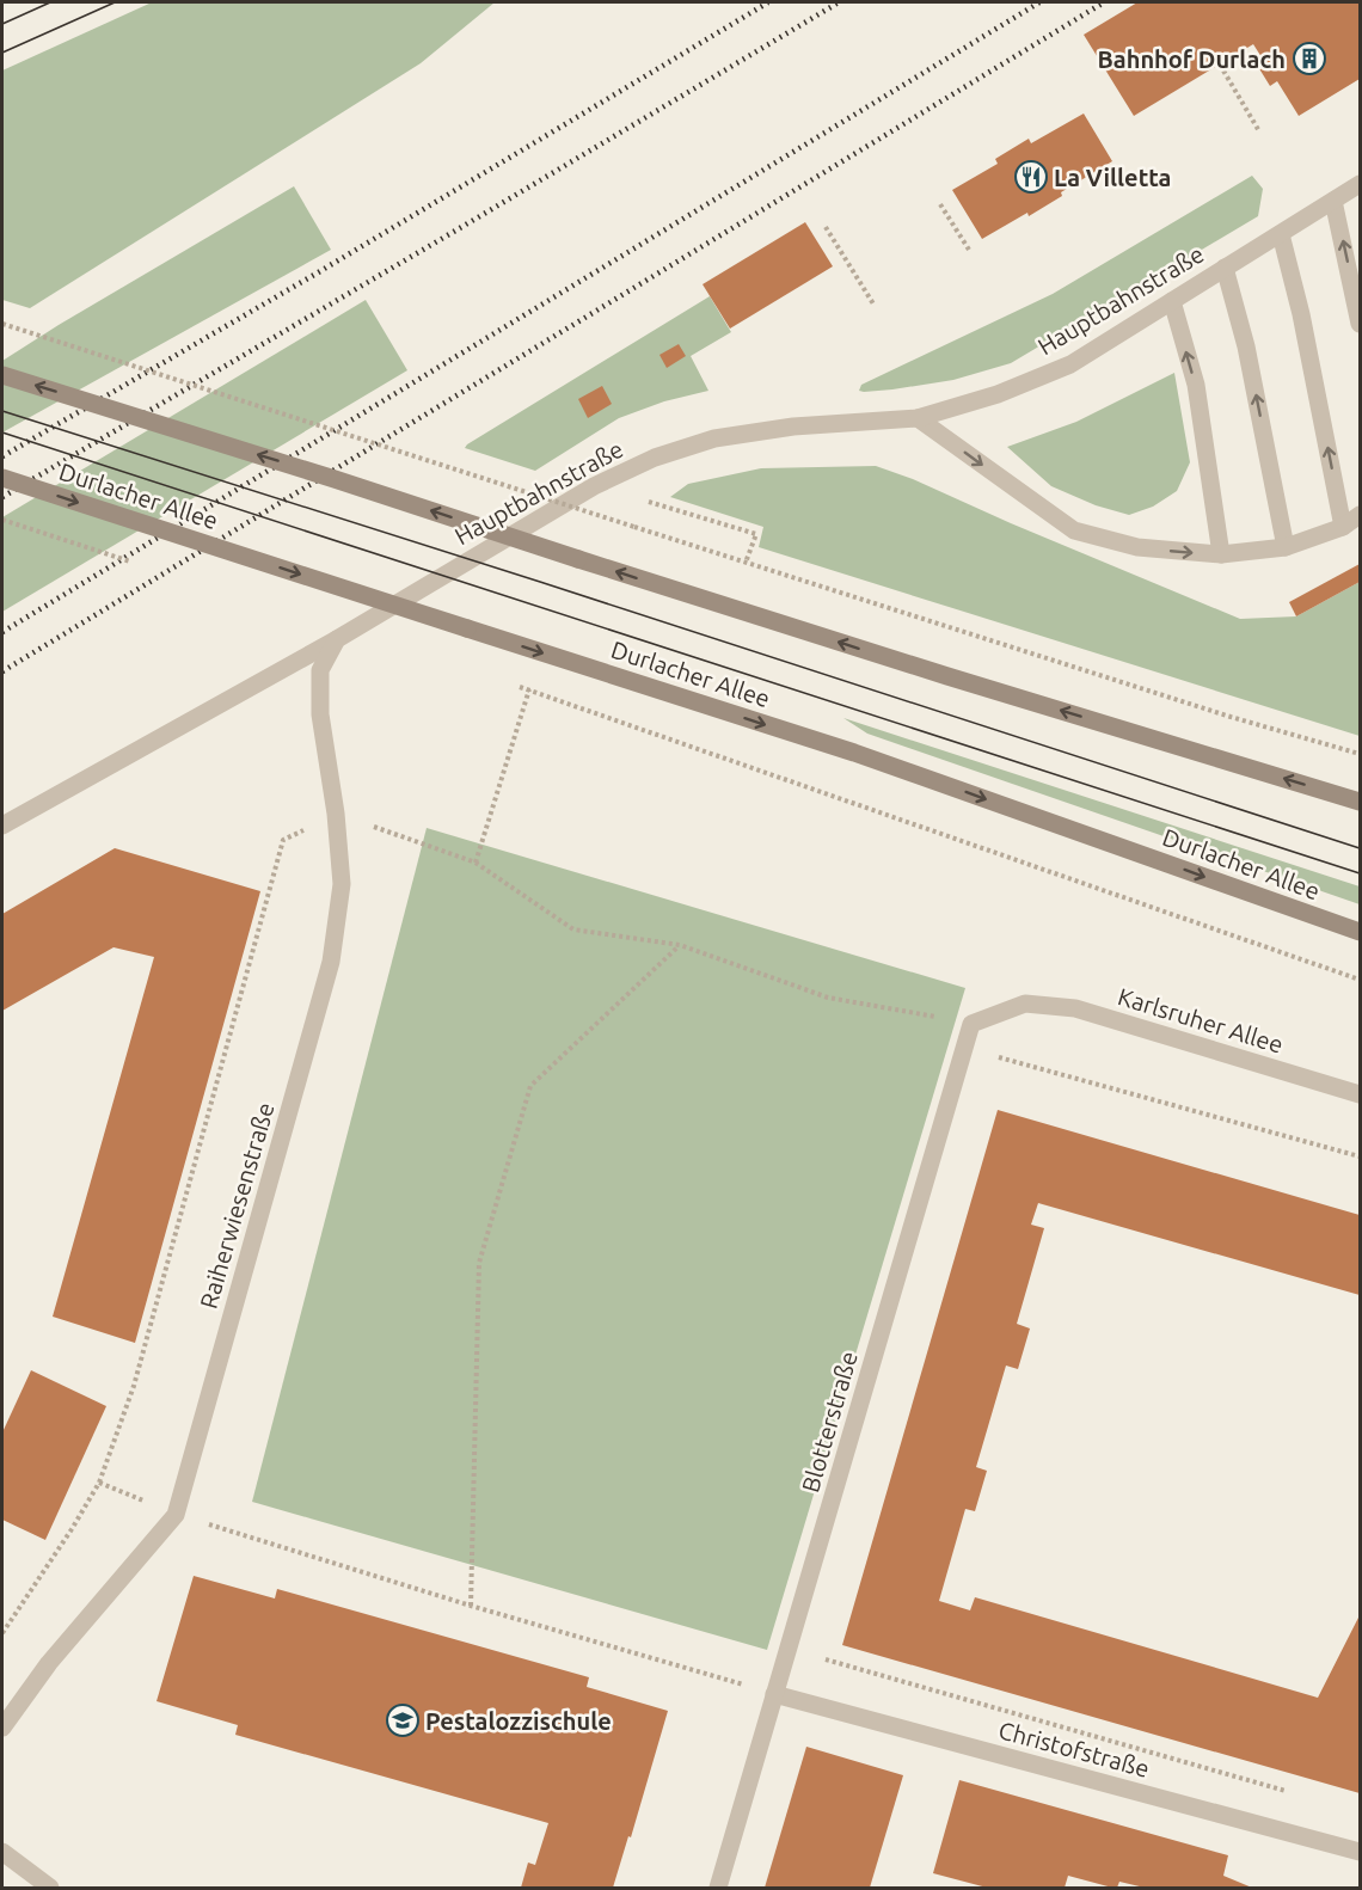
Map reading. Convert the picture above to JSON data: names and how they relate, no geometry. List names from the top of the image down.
{
  "streets": {
    "main road": ["Durlacher Allee"],
    "street": [
      "Hauptbahnstraße",
      "Karlsruher Allee",
      "Raiherwiesenstraße",
      "Blotterstraße",
      "Christofstraße"
    ]
  },
  "crossings": [
    ["Hauptbahnstraße", "Raiherwiesenstraße"],
    ["Karlsruher Allee", "Blotterstraße"],
    ["Blotterstraße", "Christofstraße"]
  ],
  "places": {
    "building": ["Bahnhof Durlach"],
    "restaurant": ["La Villetta"],
    "school or university": ["Pestalozzischule"]
  }
}
